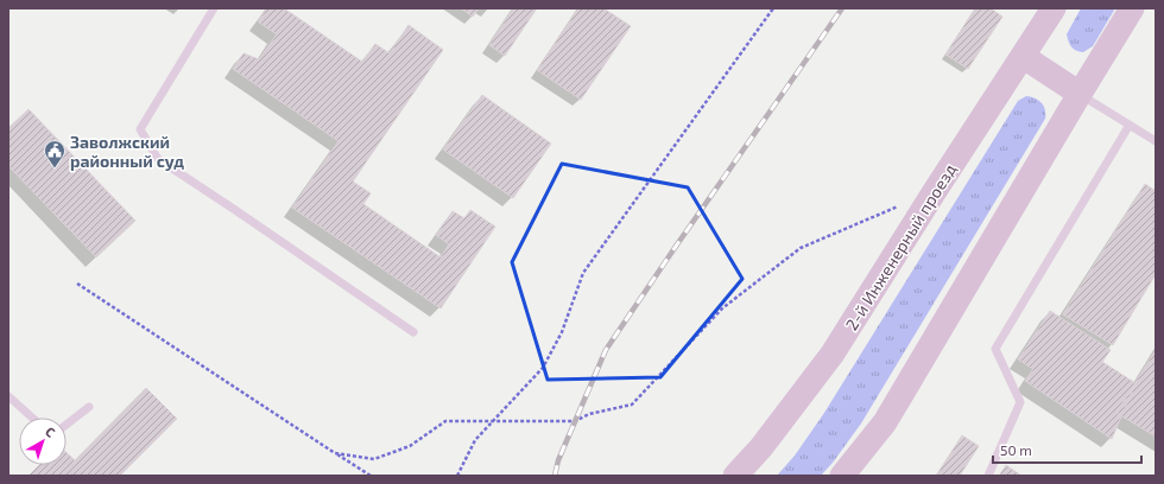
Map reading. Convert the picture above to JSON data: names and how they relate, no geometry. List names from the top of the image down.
{
  "streets": {
    "main road": ["2-й Инженерный проезд"]
  },
  "places": {
    "public building": ["Заволжский районный суд"]
  },
  "scale_bar": "50 m",
  "north": "top right"
}
